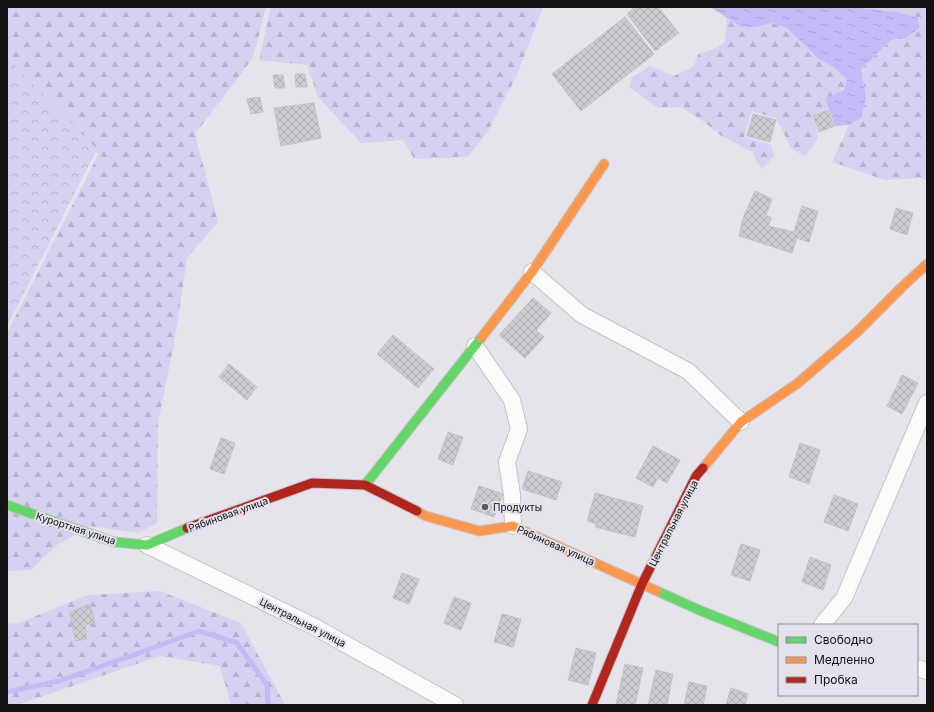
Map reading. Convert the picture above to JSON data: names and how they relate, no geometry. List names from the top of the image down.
{
  "streets": {
    "street": ["Рябиновая улица", "Центральная улица", "Курортная улица"]
  },
  "crossings": [
    ["Рябиновая улица", "Центральная улица"],
    ["Рябиновая улица", "Курортная улица"],
    ["Центральная улица", "Курортная улица"]
  ],
  "places": ["Продукты"],
  "legend": ["Свободно", "Медленно", "Пробка"]
}
